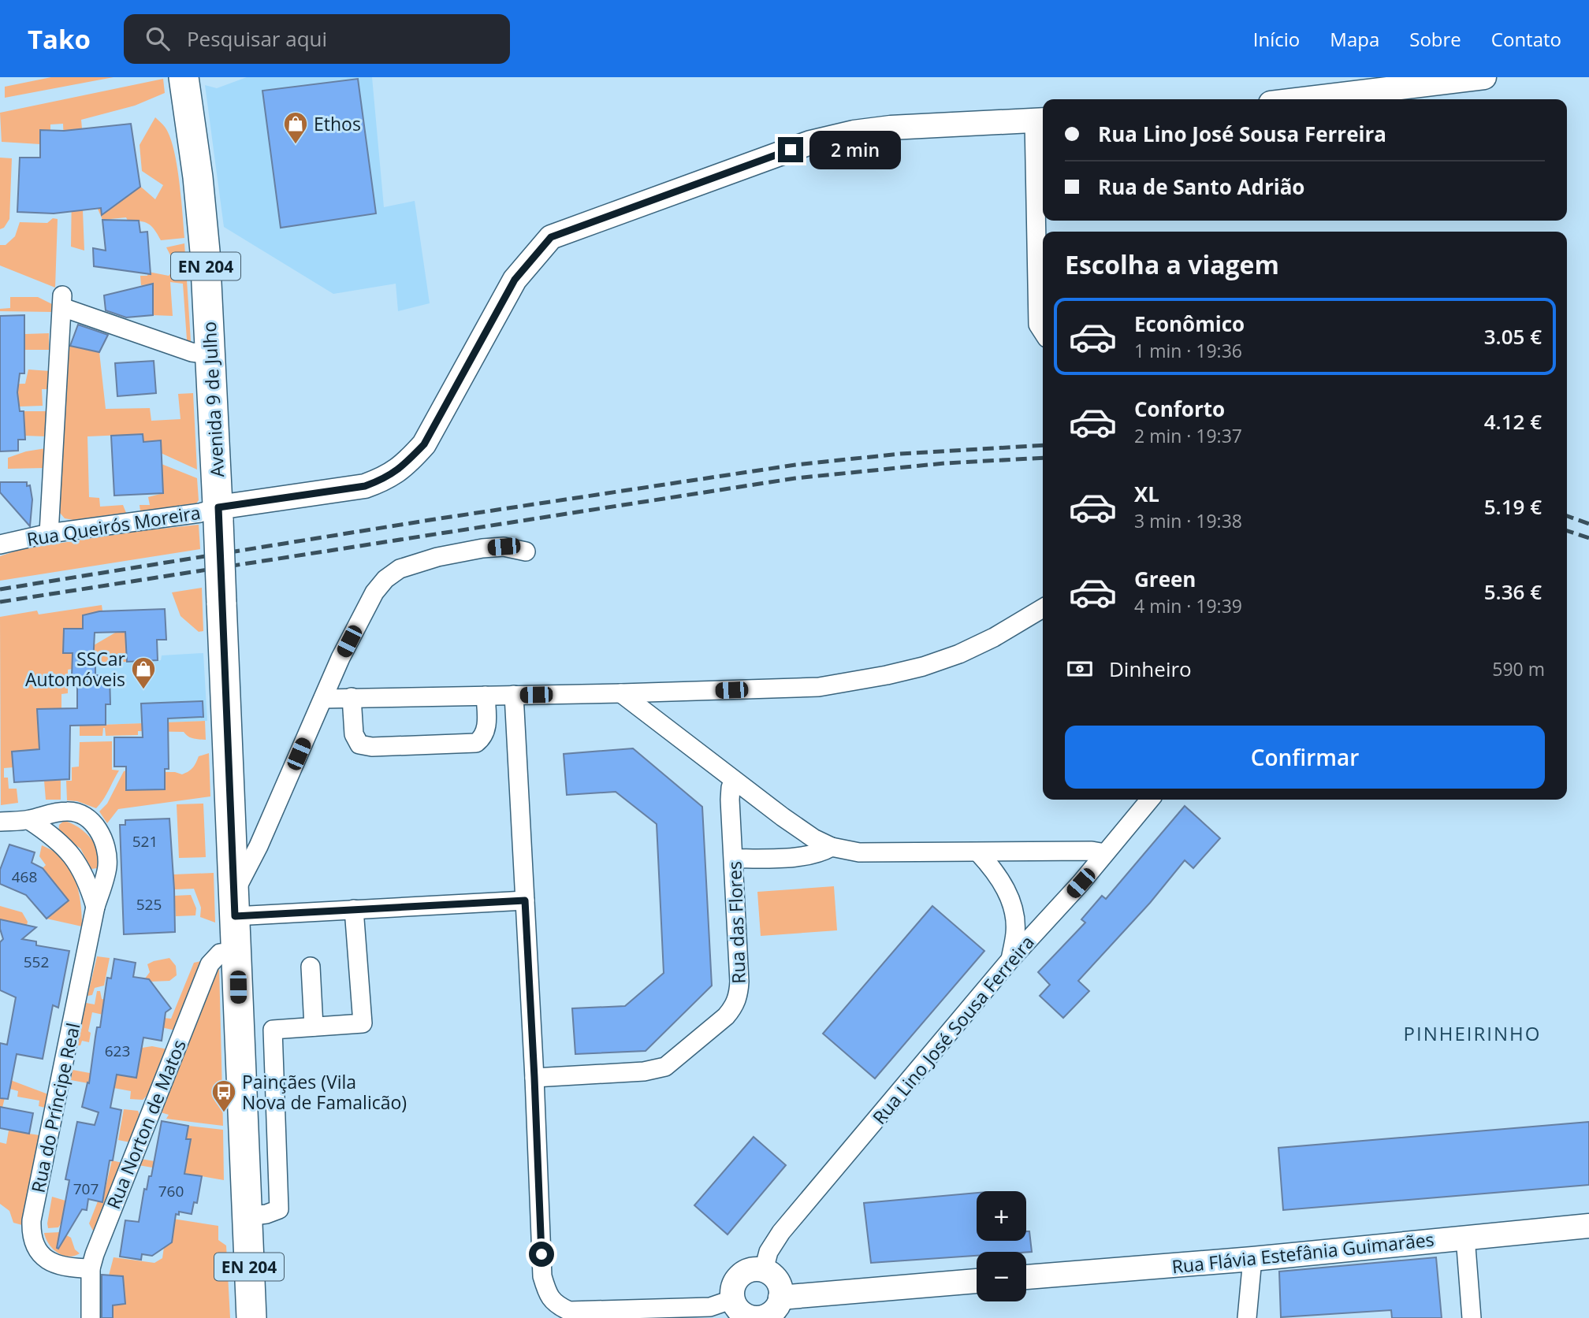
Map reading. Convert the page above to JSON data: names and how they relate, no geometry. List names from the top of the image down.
{
  "streets": {
    "main road": ["EN 204", "Avenida 9 de Julho"],
    "street": [
      "Rua Queirós Moreira",
      "Rua das Flores",
      "Rua Lino José Sousa Ferreira",
      "Rua do Príncipe Real",
      "Rua Norton de Matos",
      "Rua Flávia Estefânia Guimarães"
    ]
  },
  "crossings": [
    ["Avenida 9 de Julho", "Rua Queirós Moreira"],
    ["Avenida 9 de Julho", "Rua Norton de Matos"],
    ["Rua do Príncipe Real", "Rua Norton de Matos"]
  ],
  "districts": ["PINHEIRINHO"],
  "places": {
    "shop": ["Ethos", "SSCar Automóveis"],
    "bus stop": ["Painçães (Vila Nova de Famalicão)"]
  },
  "house_numbers": [
    "521",
    "468",
    "525",
    "552",
    "623",
    "707",
    "760"
  ],
  "page": {
    "header": "Tako",
    "search": "Pesquisar aqui",
    "nav": [
      "Início",
      "Mapa",
      "Sobre",
      "Contato"
    ],
    "banner": ["Rua Lino José Sousa Ferreira", "Rua de Santo Adrião"],
    "bubble": "2 min",
    "heading": "Escolha a viagem",
    "list": [
      {
        "name": "Econômico",
        "note": "1 min · 19:36",
        "value": "3.05 €"
      },
      {
        "name": "Conforto",
        "note": "2 min · 19:37",
        "value": "4.12 €"
      },
      {
        "name": "XL",
        "note": "3 min · 19:38",
        "value": "5.19 €"
      },
      {
        "name": "Green",
        "note": "4 min · 19:39",
        "value": "5.36 €"
      }
    ],
    "pay": ["Dinheiro", "590 m"],
    "buttons": "Confirmar",
    "map_buttons": ["+", "−"]
  }
}
